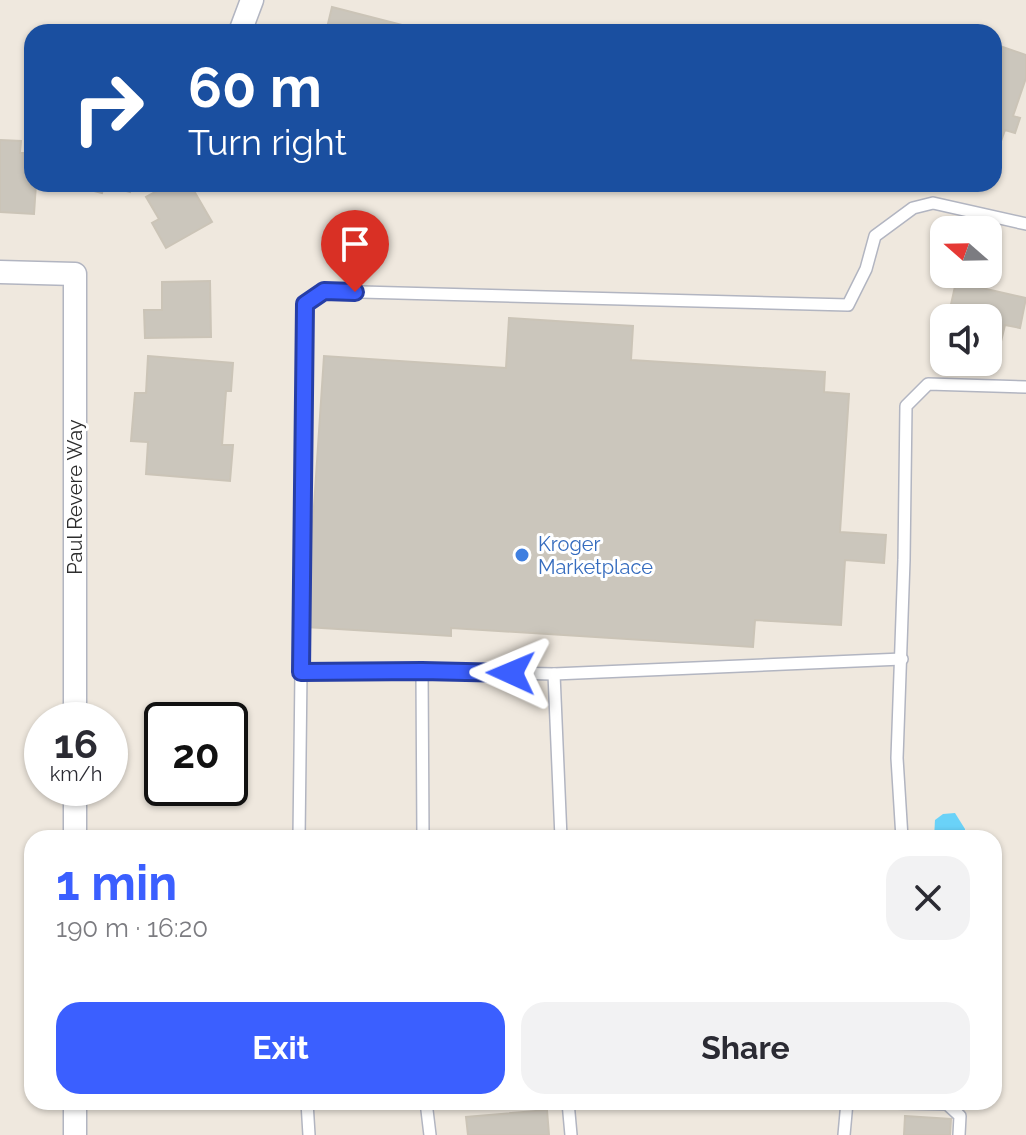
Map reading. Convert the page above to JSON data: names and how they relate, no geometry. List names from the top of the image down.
{
  "streets": {
    "street": ["Paul Revere Way"]
  },
  "places": ["Kroger Marketplace"],
  "north": "left",
  "page": {
    "turn": ["60 m", "Turn right"],
    "speed": "16 km/h",
    "limit": "20",
    "heading": ["1 min", "190 m · 16:20"],
    "buttons": ["Exit", "Share"]
  }
}
